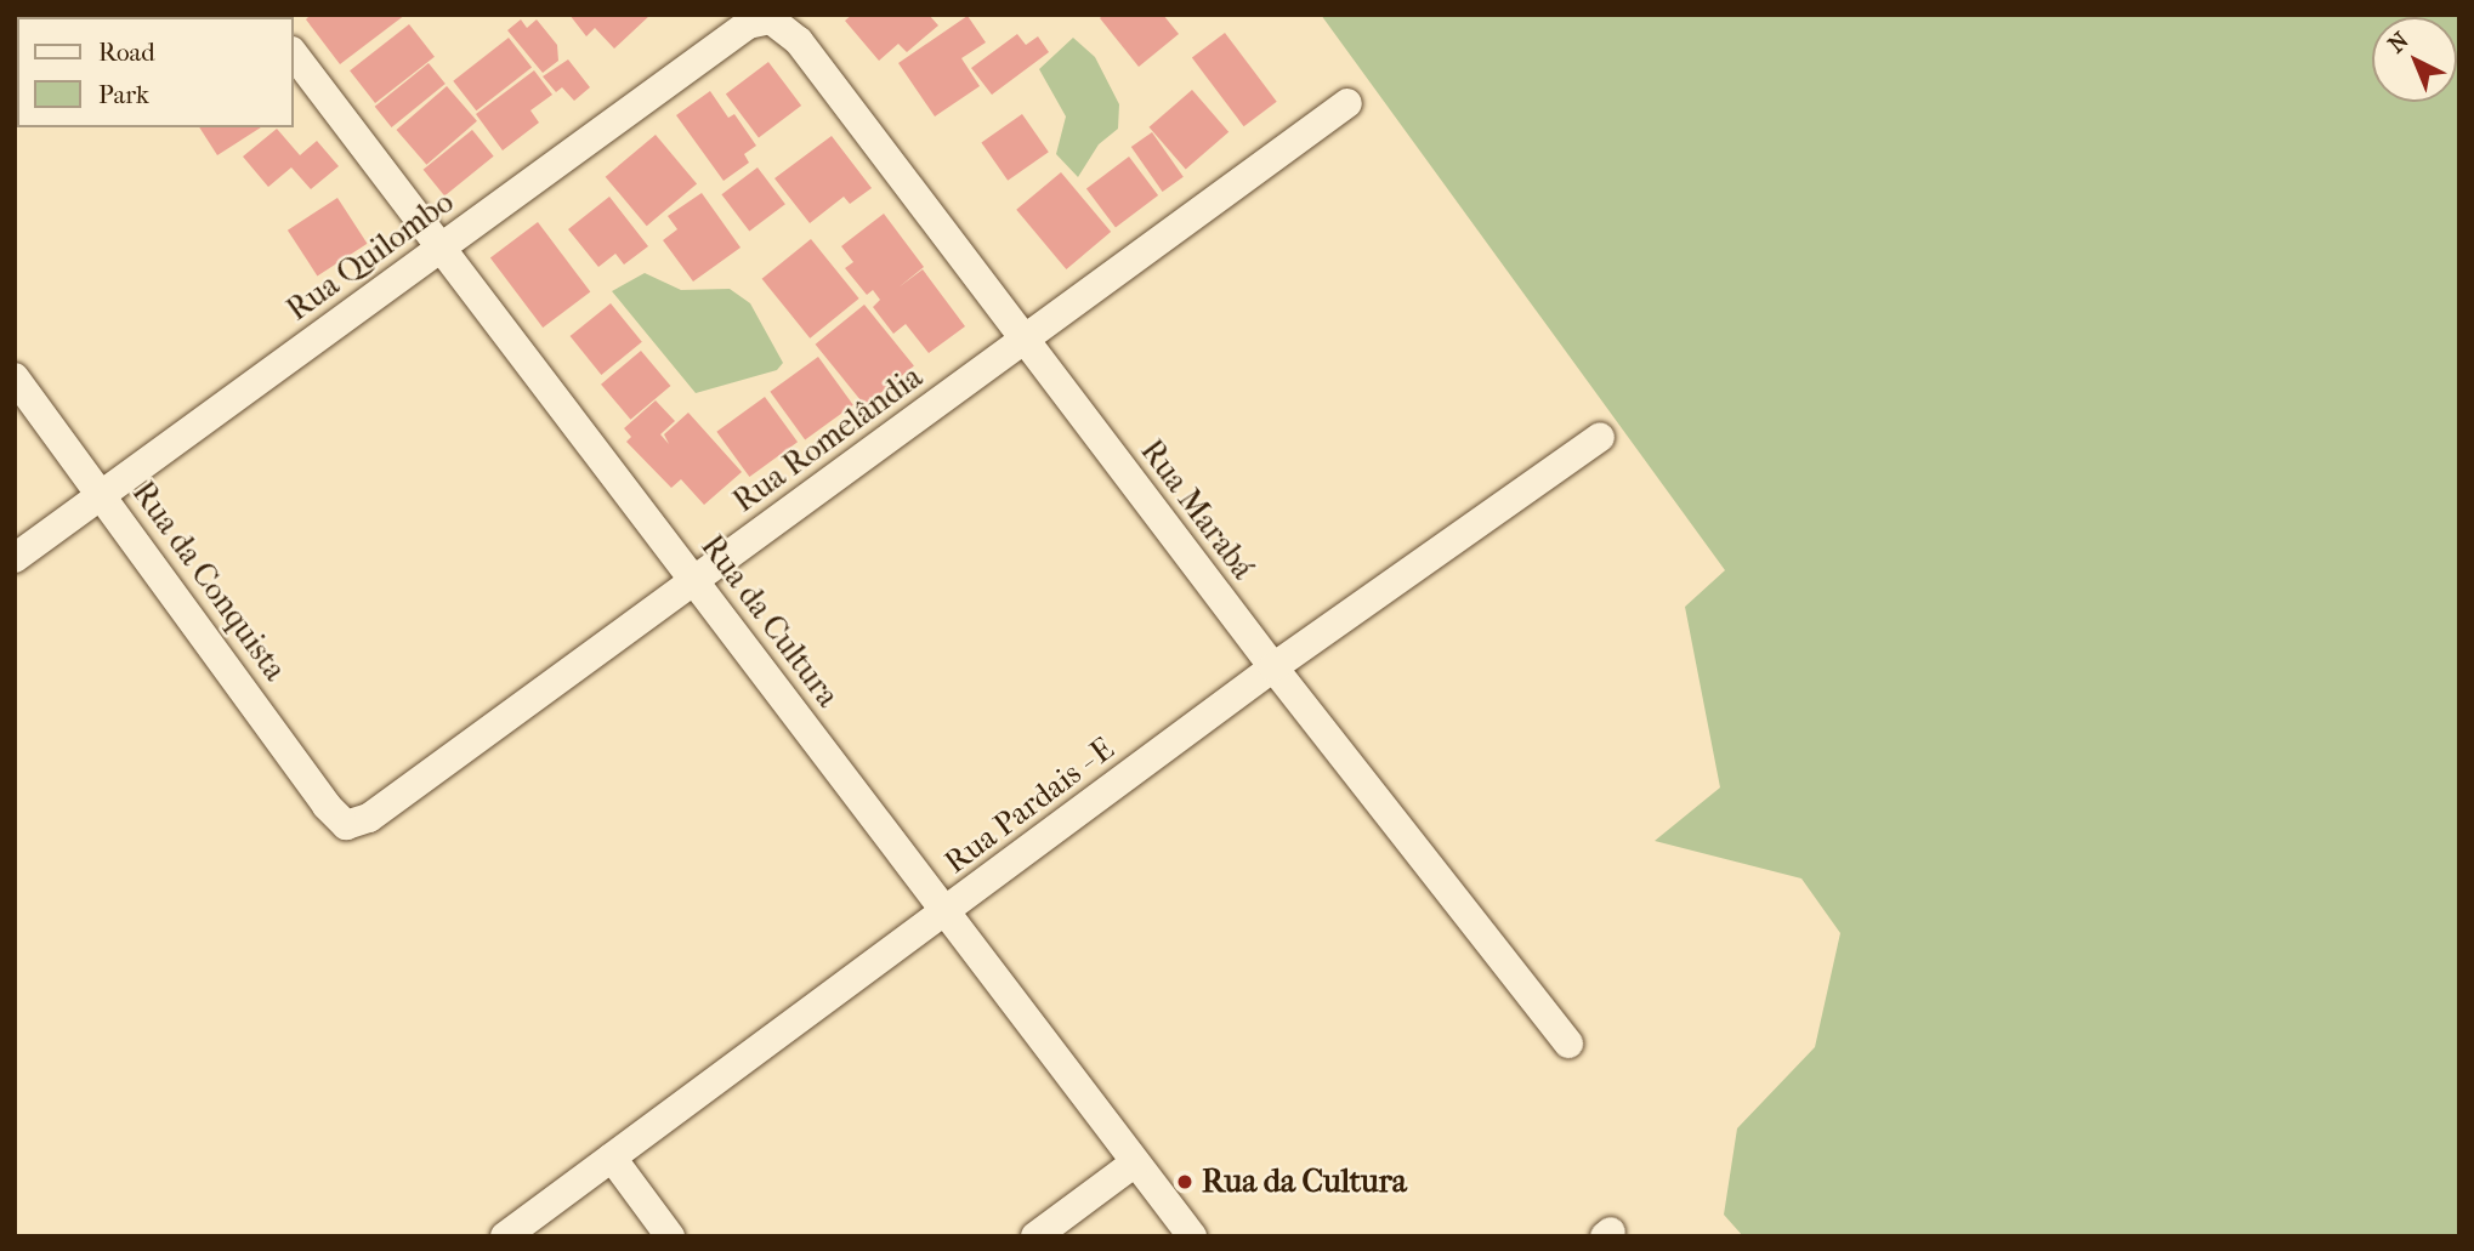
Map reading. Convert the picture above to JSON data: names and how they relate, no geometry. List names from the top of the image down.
{
  "streets": {
    "street": [
      "Rua Quilombo",
      "Rua Romelândia",
      "Rua Marabá",
      "Rua da Conquista",
      "Rua da Cultura",
      "Rua Pardais - E"
    ]
  },
  "crossings": [
    ["Rua Quilombo", "Rua Marabá"],
    ["Rua Quilombo", "Rua da Conquista"],
    ["Rua Quilombo", "Rua da Cultura"],
    ["Rua Romelândia", "Rua Marabá"],
    ["Rua Romelândia", "Rua da Conquista"],
    ["Rua Romelândia", "Rua da Cultura"],
    ["Rua Marabá", "Rua Pardais - E"],
    ["Rua da Cultura", "Rua Pardais - E"]
  ],
  "places": ["Rua da Cultura"],
  "legend": ["Road", "Park"],
  "north": "top left"
}
